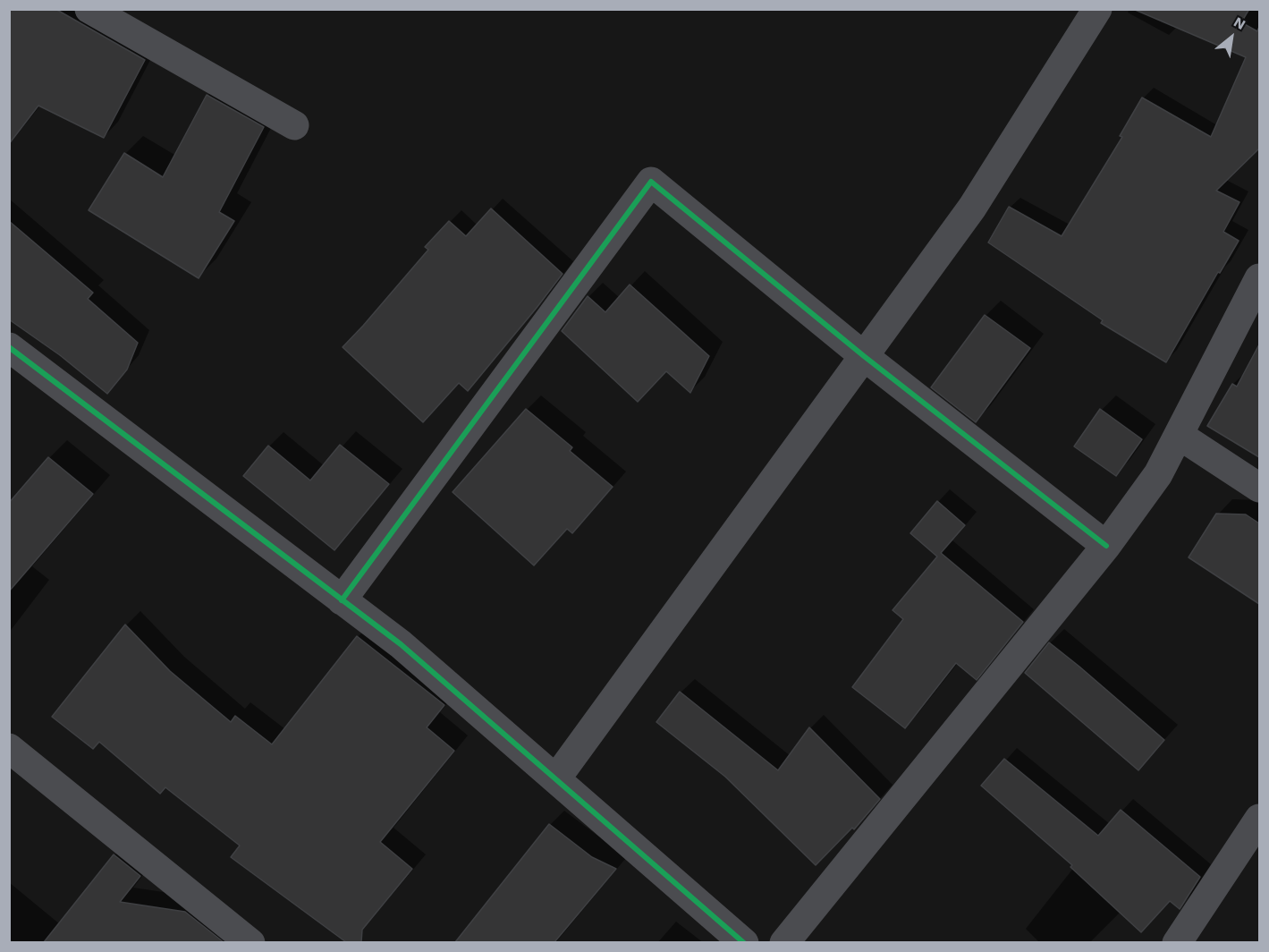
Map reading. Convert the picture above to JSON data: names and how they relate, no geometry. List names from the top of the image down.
{
  "north": "top right"
}
